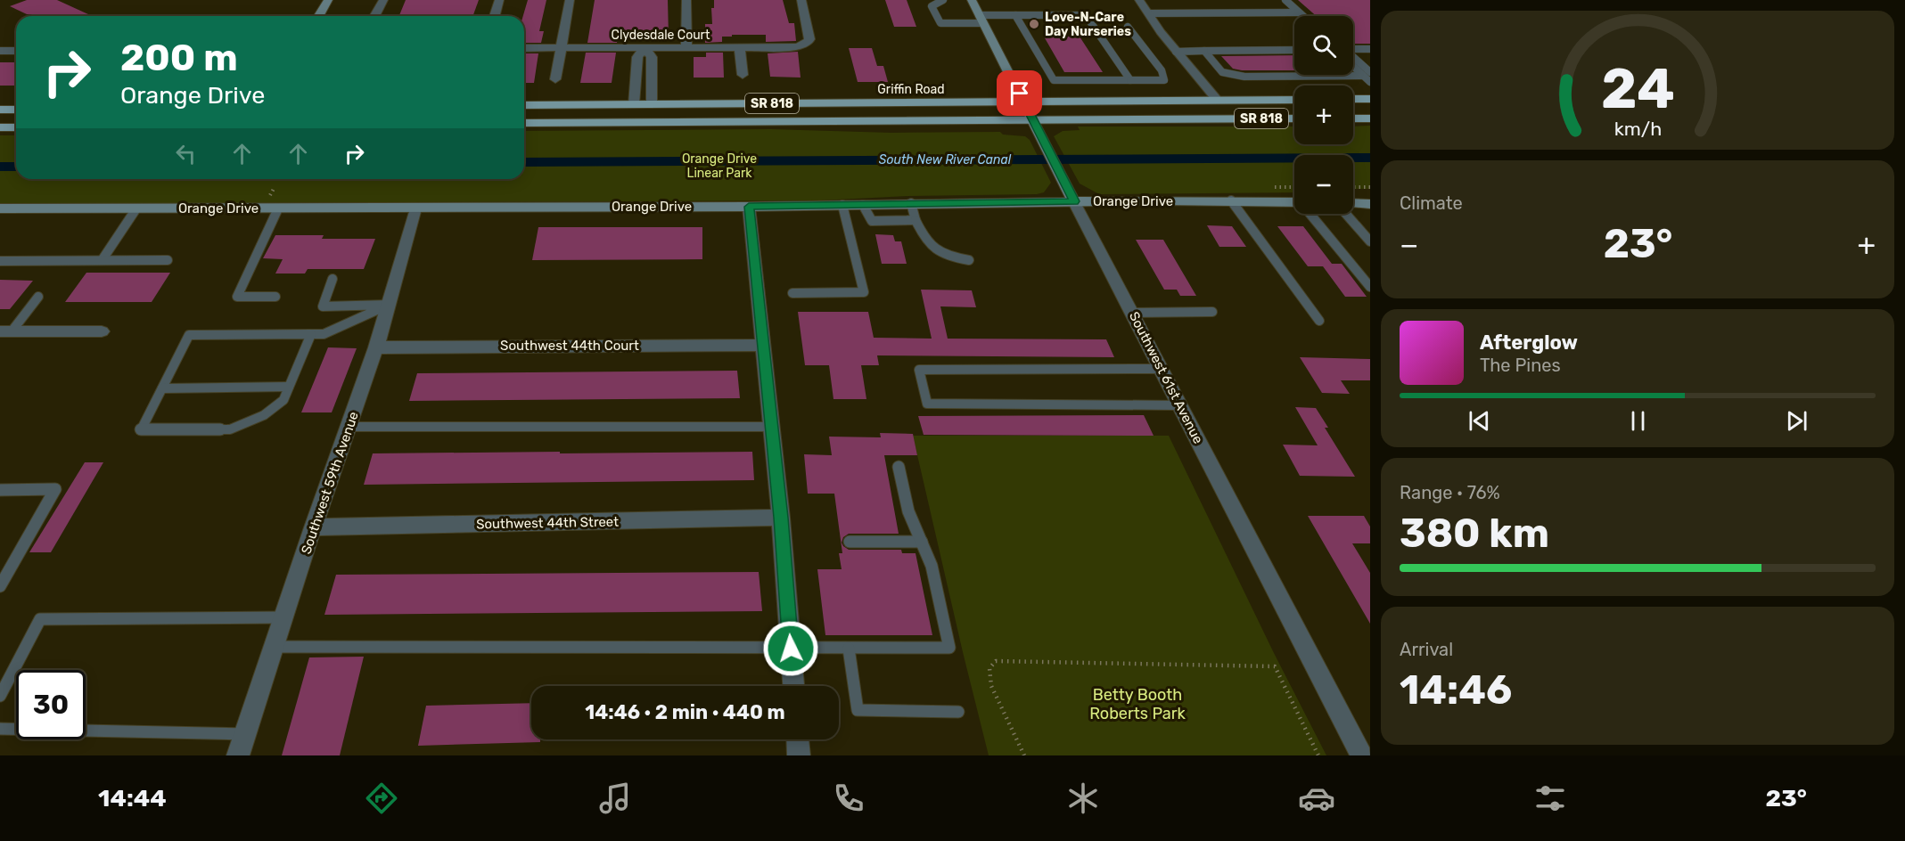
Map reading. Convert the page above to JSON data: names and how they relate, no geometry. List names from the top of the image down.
{
  "streets": {
    "main road": ["Griffin Road", "SR 818"],
    "street": [
      "Clydesdale Court",
      "Orange Drive",
      "Southwest 44th Court",
      "Southwest 61st Avenue",
      "Southwest 59th Avenue",
      "Southwest 44th Street"
    ]
  },
  "crossings": [
    ["Griffin Road", "Southwest 61st Avenue"],
    ["SR 818", "Southwest 61st Avenue"],
    ["Orange Drive", "Southwest 61st Avenue"],
    ["Orange Drive", "Southwest 59th Avenue"],
    ["Southwest 44th Court", "Southwest 59th Avenue"],
    ["Southwest 59th Avenue", "Southwest 44th Street"]
  ],
  "water": ["South New River Canal"],
  "parks": ["Orange Drive Linear Park", "Betty Booth Roberts Park"],
  "places": ["Love-N-Care Day Nurseries"],
  "page": {
    "map_buttons": ["+", "−"],
    "turn": ["200 m", "Orange Drive"],
    "tile": [
      "Climate",
      ["Range · 76%", "380 km"],
      ["Arrival", "14:46"]
    ],
    "heat": ["−", "23°", "+"],
    "song": ["Afterglow", "The Pines"],
    "limit": "30",
    "trip": "14:46 · 2 min · 440 m",
    "tabs": ["14:44", "23°"],
    "gauge": ["24", "km/h"]
  }
}
